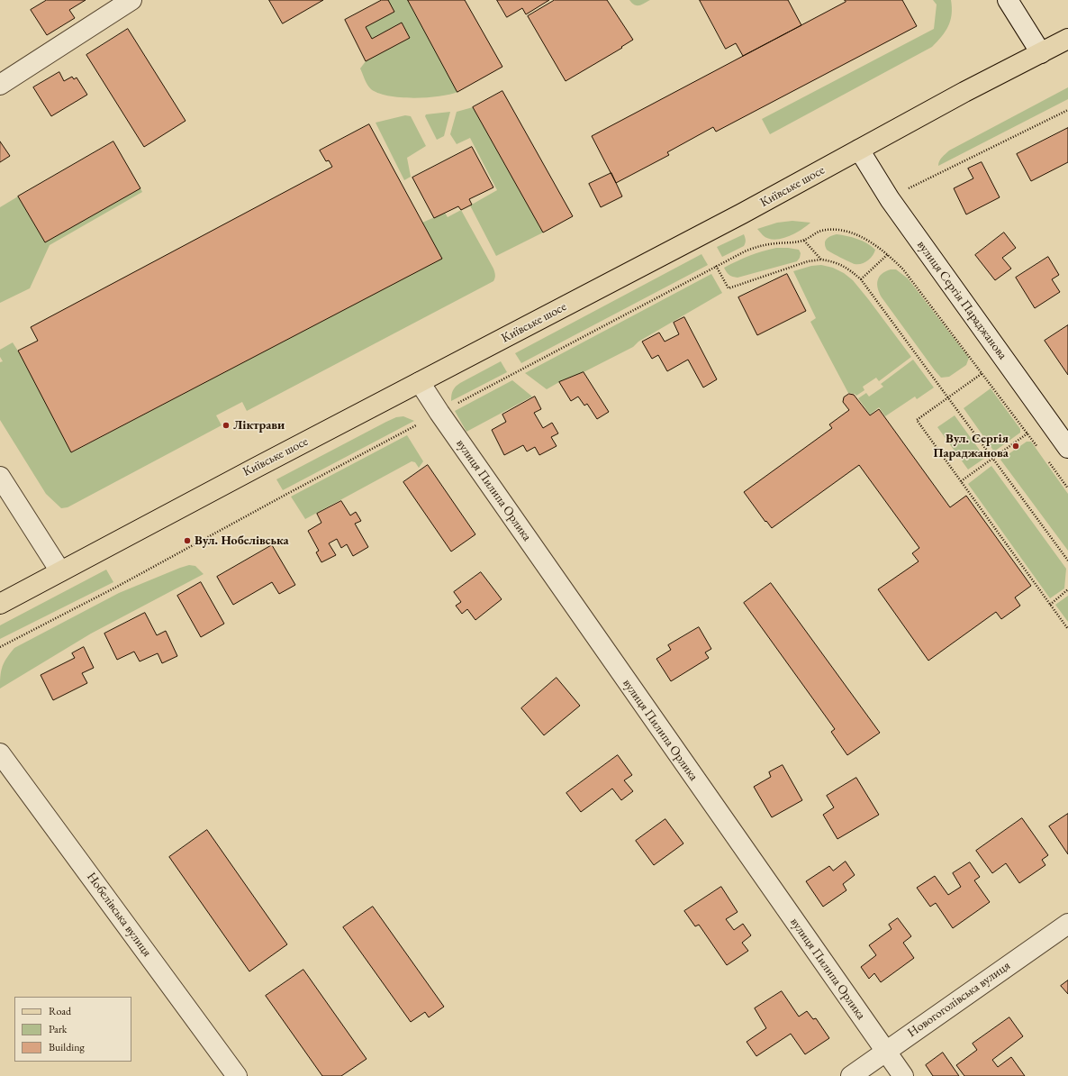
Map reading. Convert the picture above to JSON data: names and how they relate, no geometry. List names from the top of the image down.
{
  "streets": {
    "main road": ["Київське шосе"],
    "street": [
      "вулиця Сергія Параджанова",
      "вулиця Пилипа Орлика",
      "Нобелівська вулиця",
      "Новогоголівська вулиця"
    ]
  },
  "crossings": [
    ["Київське шосе", "вулиця Сергія Параджанова"],
    ["Київське шосе", "вулиця Пилипа Орлика"],
    ["вулиця Пилипа Орлика", "Новогоголівська вулиця"]
  ],
  "places": ["Ліктрави", "Вул. Сергія Параджанова", "Вул. Нобелівська"],
  "legend": ["Road", "Park", "Building"]
}
